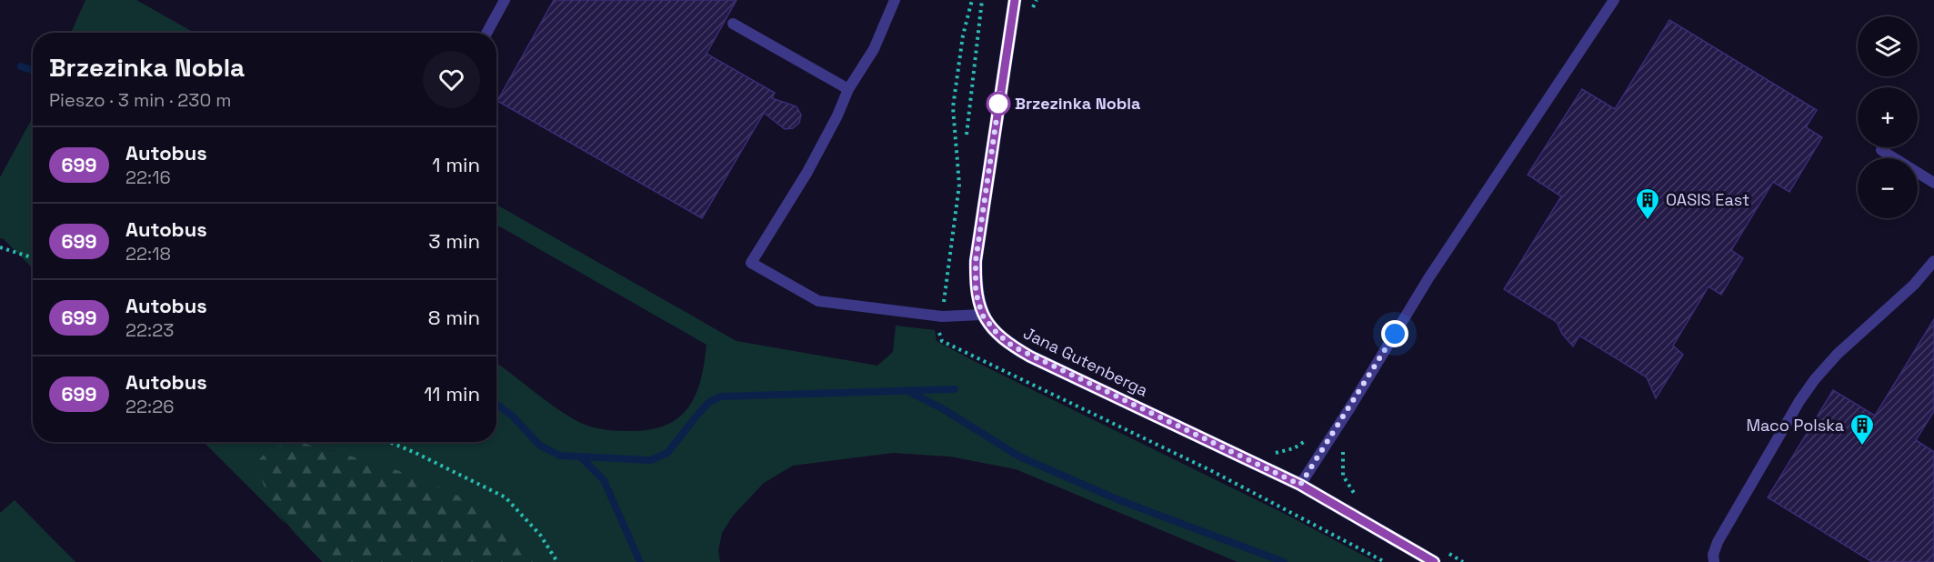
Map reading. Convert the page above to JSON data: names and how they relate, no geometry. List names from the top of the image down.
{
  "streets": {
    "street": ["Jana Gutenberga"]
  },
  "places": {
    "other": ["Brzezinka Nobla"],
    "building": ["OASIS East", "Maco Polska"]
  },
  "lines": ["bus line 699"],
  "page": {
    "map_buttons": ["+", "−"],
    "heading": ["Brzezinka Nobla", "Pieszo · 3 min · 230 m"],
    "list": [
      {
        "mark": "699",
        "name": "Autobus",
        "note": "22:16",
        "value": "1 min"
      },
      {
        "mark": "699",
        "name": "Autobus",
        "note": "22:18",
        "value": "3 min"
      },
      {
        "mark": "699",
        "name": "Autobus",
        "note": "22:23",
        "value": "8 min"
      },
      {
        "mark": "699",
        "name": "Autobus",
        "note": "22:26",
        "value": "11 min"
      }
    ]
  }
}
